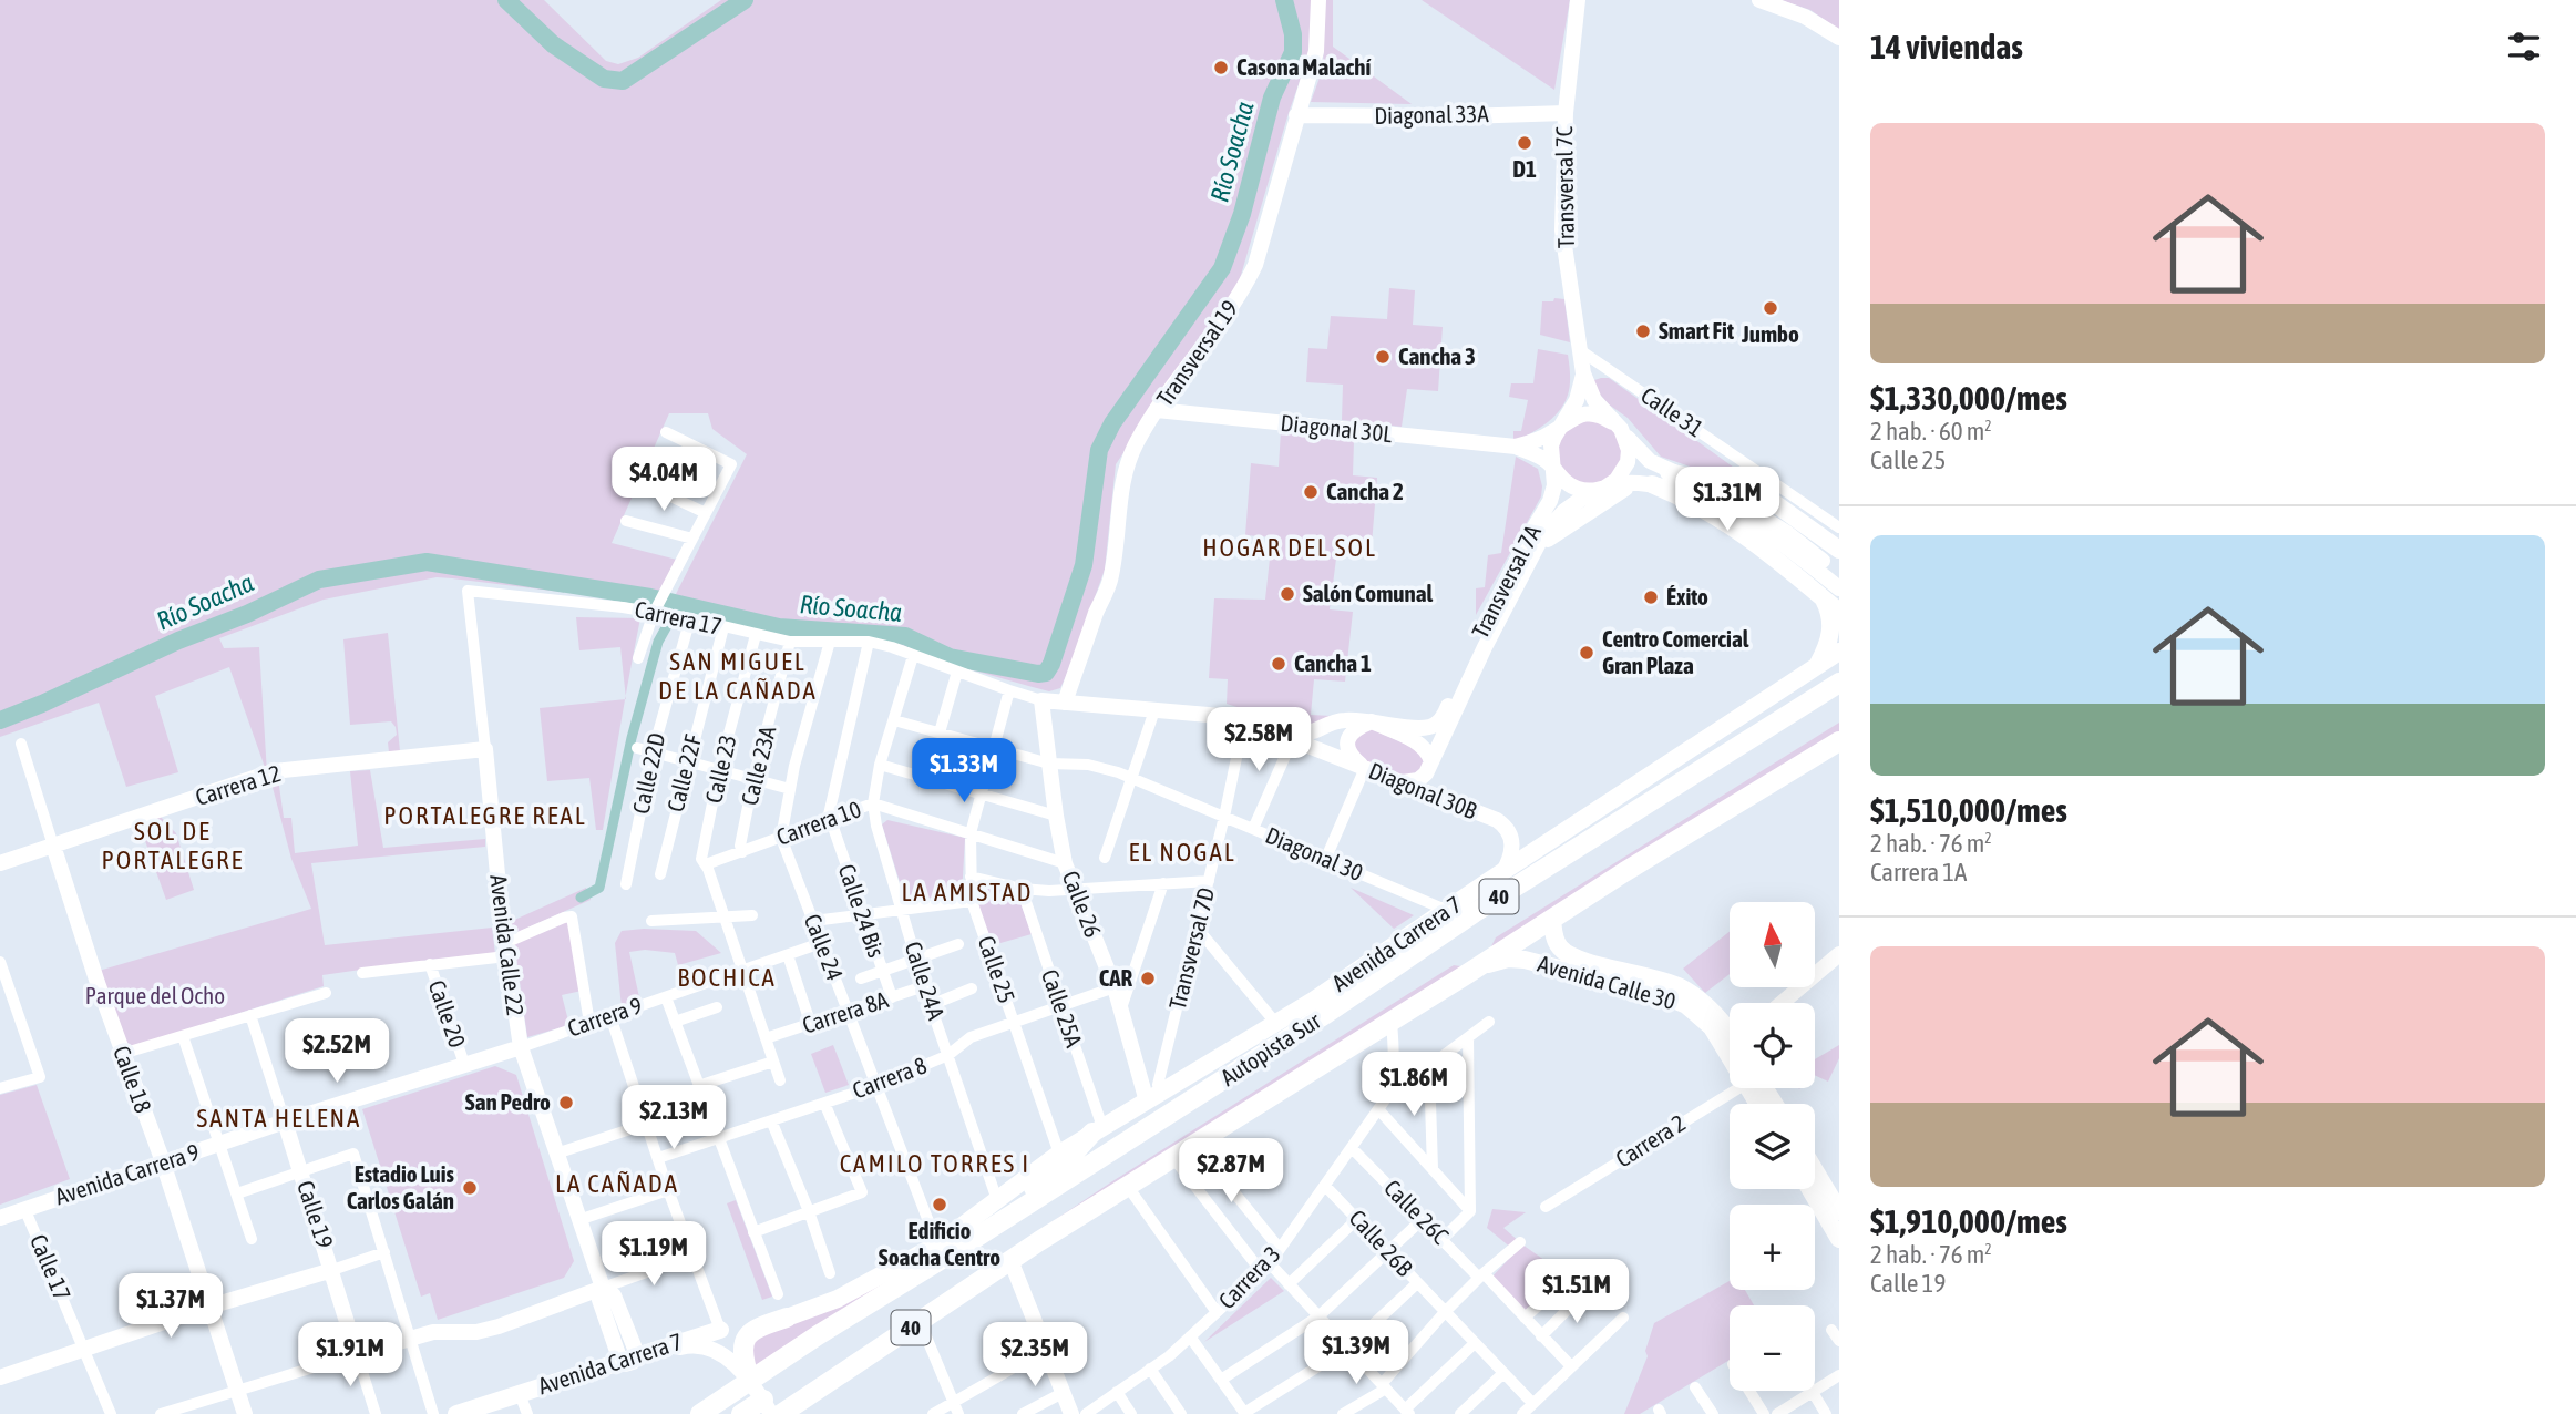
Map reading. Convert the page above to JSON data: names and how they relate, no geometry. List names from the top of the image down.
{
  "streets": {
    "highway": ["40", "Autopista Sur"],
    "main road": [
      "Diagonal 33A",
      "Transversal 7C",
      "Transversal 19",
      "Diagonal 30L",
      "Transversal 7A",
      "Carrera 17",
      "Carrera 12",
      "Diagonal 30B",
      "Calle 26",
      "Avenida Carrera 7",
      "Avenida Calle 22",
      "Avenida Calle 30",
      "Calle 18",
      "Avenida Carrera 9",
      "Calle 19"
    ],
    "street": [
      "Calle 31",
      "Calle 23A",
      "Calle 23",
      "Calle 22D",
      "Calle 22F",
      "Carrera 10",
      "Diagonal 30",
      "Calle 24 Bis",
      "Calle 24",
      "Transversal 7D",
      "Calle 25",
      "Calle 24A",
      "Calle 25A",
      "Carrera 8A",
      "Calle 20",
      "Carrera 9",
      "Carrera 8",
      "Carrera 2",
      "Calle 26C",
      "Calle 26B",
      "Calle 17",
      "Carrera 3"
    ]
  },
  "crossings": [
    ["Diagonal 33A", "Transversal 7C"],
    ["Diagonal 33A", "Transversal 19"],
    ["Transversal 7C", "Calle 31"],
    ["Transversal 7C", "Transversal 7A"],
    ["Transversal 19", "Diagonal 30L"],
    ["Transversal 19", "Carrera 17"],
    ["Transversal 19", "Diagonal 30B"],
    ["Carrera 17", "Calle 23A"],
    ["Carrera 17", "Calle 23"],
    ["Carrera 17", "Calle 22D"],
    ["Carrera 17", "Calle 22F"],
    ["Carrera 17", "Diagonal 30B"],
    ["Carrera 17", "Calle 26"],
    ["Carrera 17", "Avenida Calle 22"],
    ["Carrera 17", "Calle 25"],
    ["Calle 23A", "Carrera 10"],
    ["Calle 23", "Carrera 10"],
    ["Carrera 12", "Avenida Calle 22"],
    ["Carrera 12", "Calle 18"],
    ["Diagonal 30B", "Avenida Carrera 7"],
    ["Diagonal 30B", "Transversal 7D"],
    ["Carrera 10", "Calle 26"],
    ["Carrera 10", "Calle 24 Bis"],
    ["Carrera 10", "Calle 24"],
    ["Carrera 10", "Calle 25"],
    ["Carrera 10", "Calle 24A"],
    ["Diagonal 30", "Calle 26"],
    ["Diagonal 30", "Avenida Carrera 7"],
    ["Diagonal 30", "Transversal 7D"],
    ["Calle 26", "Avenida Carrera 7"],
    ["Calle 26", "Carrera 8"],
    ["Calle 24 Bis", "Carrera 8A"],
    ["Avenida Carrera 7", "Avenida Calle 22"],
    ["Avenida Carrera 7", "Calle 24"],
    ["Avenida Carrera 7", "Calle 25"],
    ["Avenida Carrera 7", "Calle 24A"],
    ["Avenida Carrera 7", "Calle 25A"],
    ["Avenida Calle 22", "Carrera 9"],
    ["Avenida Calle 22", "Avenida Carrera 9"],
    ["Calle 24", "Carrera 8A"],
    ["Calle 24", "Carrera 9"],
    ["Calle 24", "Carrera 8"],
    ["Calle 25", "Carrera 8"],
    ["Calle 24A", "Carrera 8A"],
    ["Calle 24A", "Carrera 8"],
    ["Avenida Calle 30", "Autopista Sur"],
    ["Calle 25A", "Carrera 8"],
    ["Calle 20", "Avenida Carrera 9"],
    ["Carrera 9", "Avenida Carrera 9"],
    ["Calle 18", "Avenida Carrera 9"],
    ["Avenida Carrera 9", "Calle 19"],
    ["Avenida Carrera 9", "Calle 17"],
    ["Calle 26C", "Carrera 3"],
    ["Calle 26B", "Carrera 3"]
  ],
  "districts": [
    "HOGAR DEL SOL",
    "SAN MIGUEL DE LA CAÑADA",
    "PORTALEGRE REAL",
    "SOL DE PORTALEGRE",
    "EL NOGAL",
    "LA AMISTAD",
    "BOCHICA",
    "SANTA HELENA",
    "CAMILO TORRES I",
    "LA CAÑADA"
  ],
  "water": ["Río Soacha"],
  "parks": ["Parque del Ocho"],
  "places": [
    "Casona Malachí",
    "D1",
    "Jumbo",
    "Smart Fit",
    "Cancha 3",
    "Cancha 2",
    "Salón Comunal",
    "Éxito",
    "Centro Comercial Gran Plaza",
    "Cancha 1",
    "CAR",
    "San Pedro",
    "Estadio Luis Carlos Galán",
    "Edificio Soacha Centro"
  ],
  "north": "top",
  "page": {
    "heading": "14 viviendas",
    "list": [
      {
        "name": "$1,330,000/mes",
        "note": "2 hab. · 60 m² · Calle 25"
      },
      {
        "name": "$1,510,000/mes",
        "note": "2 hab. · 76 m² · Carrera 1A"
      },
      {
        "name": "$1,910,000/mes",
        "note": "2 hab. · 76 m² · Calle 19"
      }
    ],
    "price": [
      "$4.04M",
      "$1.31M",
      "$2.58M",
      "$1.33M",
      "$2.52M",
      "$1.86M",
      "$2.13M",
      "$2.87M",
      "$1.19M",
      "$1.51M",
      "$1.37M",
      "$1.39M",
      "$1.91M",
      "$2.35M"
    ],
    "map_buttons": ["+", "−"]
  }
}
